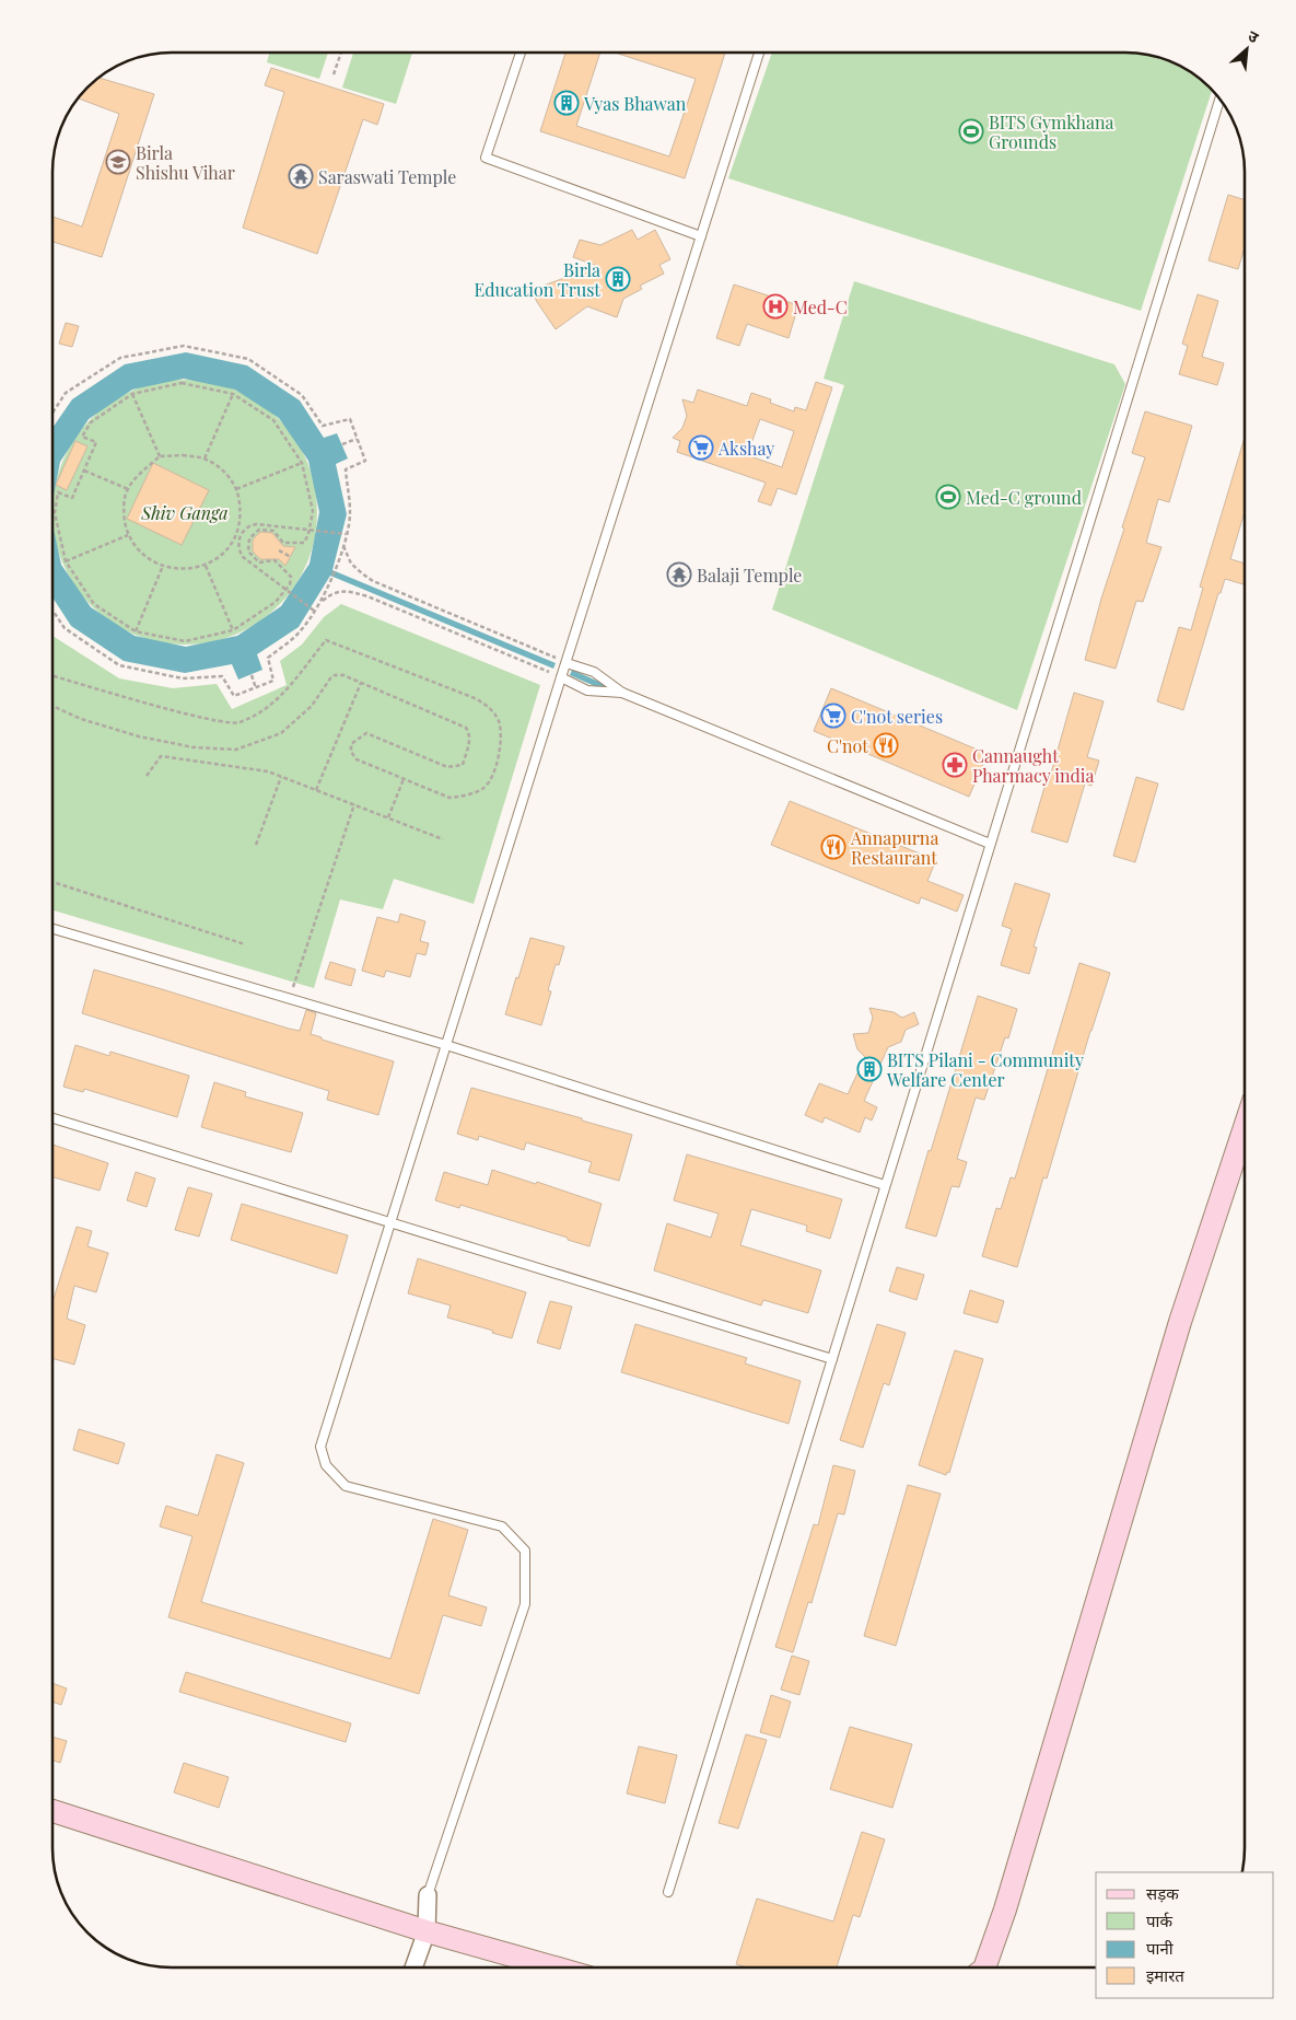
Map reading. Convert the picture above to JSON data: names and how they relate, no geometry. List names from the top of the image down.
{
  "parks": ["Shiv Ganga"],
  "places": {
    "building": ["Vyas Bhawan", "Birla Education Trust", "BITS Pilani - Community Welfare Center"],
    "sports": ["BITS Gymkhana Grounds", "Med-C ground"],
    "school or university": ["Birla Shishu Vihar"],
    "temple": ["Saraswati Temple", "Balaji Temple"],
    "hospital": ["Med-C"],
    "supermarket": ["Akshay", "C'not series"],
    "restaurant": ["C'not", "Annapurna Restaurant"],
    "pharmacy": ["Cannaught Pharmacy india"]
  },
  "legend": [
    "सड़क",
    "पार्क",
    "पानी",
    "इमारत"
  ],
  "north": "top right"
}
